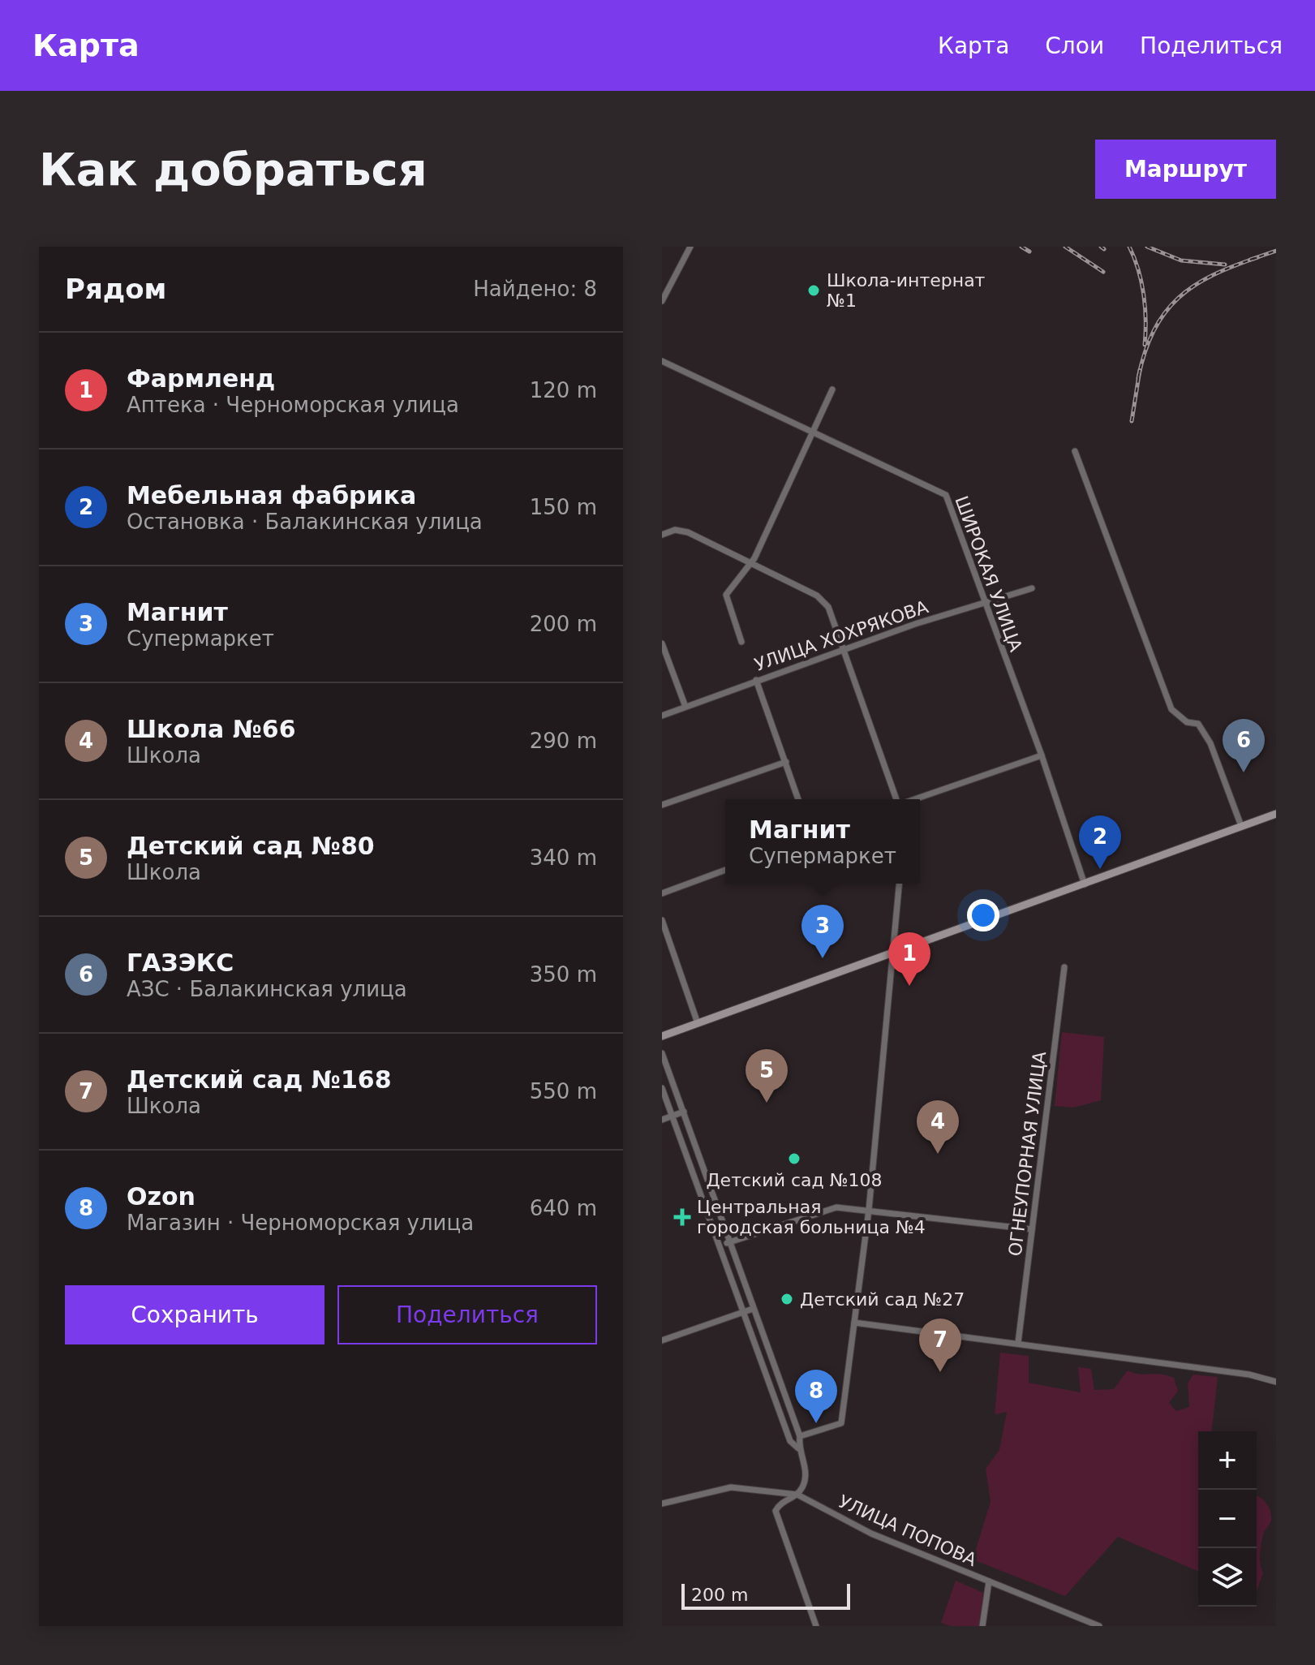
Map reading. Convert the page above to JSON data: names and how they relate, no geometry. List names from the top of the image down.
{
  "streets": {
    "street": [
      "ШИРОКАЯ УЛИЦА",
      "УЛИЦА ХОХРЯКОВА",
      "ОГНЕУПОРНАЯ УЛИЦА",
      "УЛИЦА ПОПОВА"
    ]
  },
  "crossings": [
    ["ШИРОКАЯ УЛИЦА", "УЛИЦА ХОХРЯКОВА"]
  ],
  "places": {
    "other": ["Школа-интернат №1", "Детский сад №108", "Детский сад №27"],
    "health": ["Центральная городская больница №4"]
  },
  "scale_bar": "200 m",
  "page": {
    "header": "Карта",
    "nav": ["Карта", "Слои", "Поделиться"],
    "buttons": [
      "Маршрут",
      ["Сохранить", "Поделиться"]
    ],
    "title": "Как добраться",
    "heading": ["Рядом", "Найдено: 8"],
    "list": [
      {
        "mark": "1",
        "name": "Фармленд",
        "note": "Аптека · Черноморская улица",
        "value": "120 m"
      },
      {
        "mark": "2",
        "name": "Мебельная фабрика",
        "note": "Остановка · Балакинская улица",
        "value": "150 m"
      },
      {
        "mark": "3",
        "name": "Магнит",
        "note": "Супермаркет",
        "value": "200 m"
      },
      {
        "mark": "4",
        "name": "Школа №66",
        "note": "Школа",
        "value": "290 m"
      },
      {
        "mark": "5",
        "name": "Детский сад №80",
        "note": "Школа",
        "value": "340 m"
      },
      {
        "mark": "6",
        "name": "ГАЗЭКС",
        "note": "АЗС · Балакинская улица",
        "value": "350 m"
      },
      {
        "mark": "7",
        "name": "Детский сад №168",
        "note": "Школа",
        "value": "550 m"
      },
      {
        "mark": "8",
        "name": "Ozon",
        "note": "Магазин · Черноморская улица",
        "value": "640 m"
      }
    ],
    "pins": [
      "6",
      "2",
      "3",
      "1",
      "5",
      "4",
      "7",
      "8"
    ],
    "popup": ["Магнит", "Супермаркет"],
    "map_buttons": ["+", "−"],
    "scale": "200 m"
  }
}
